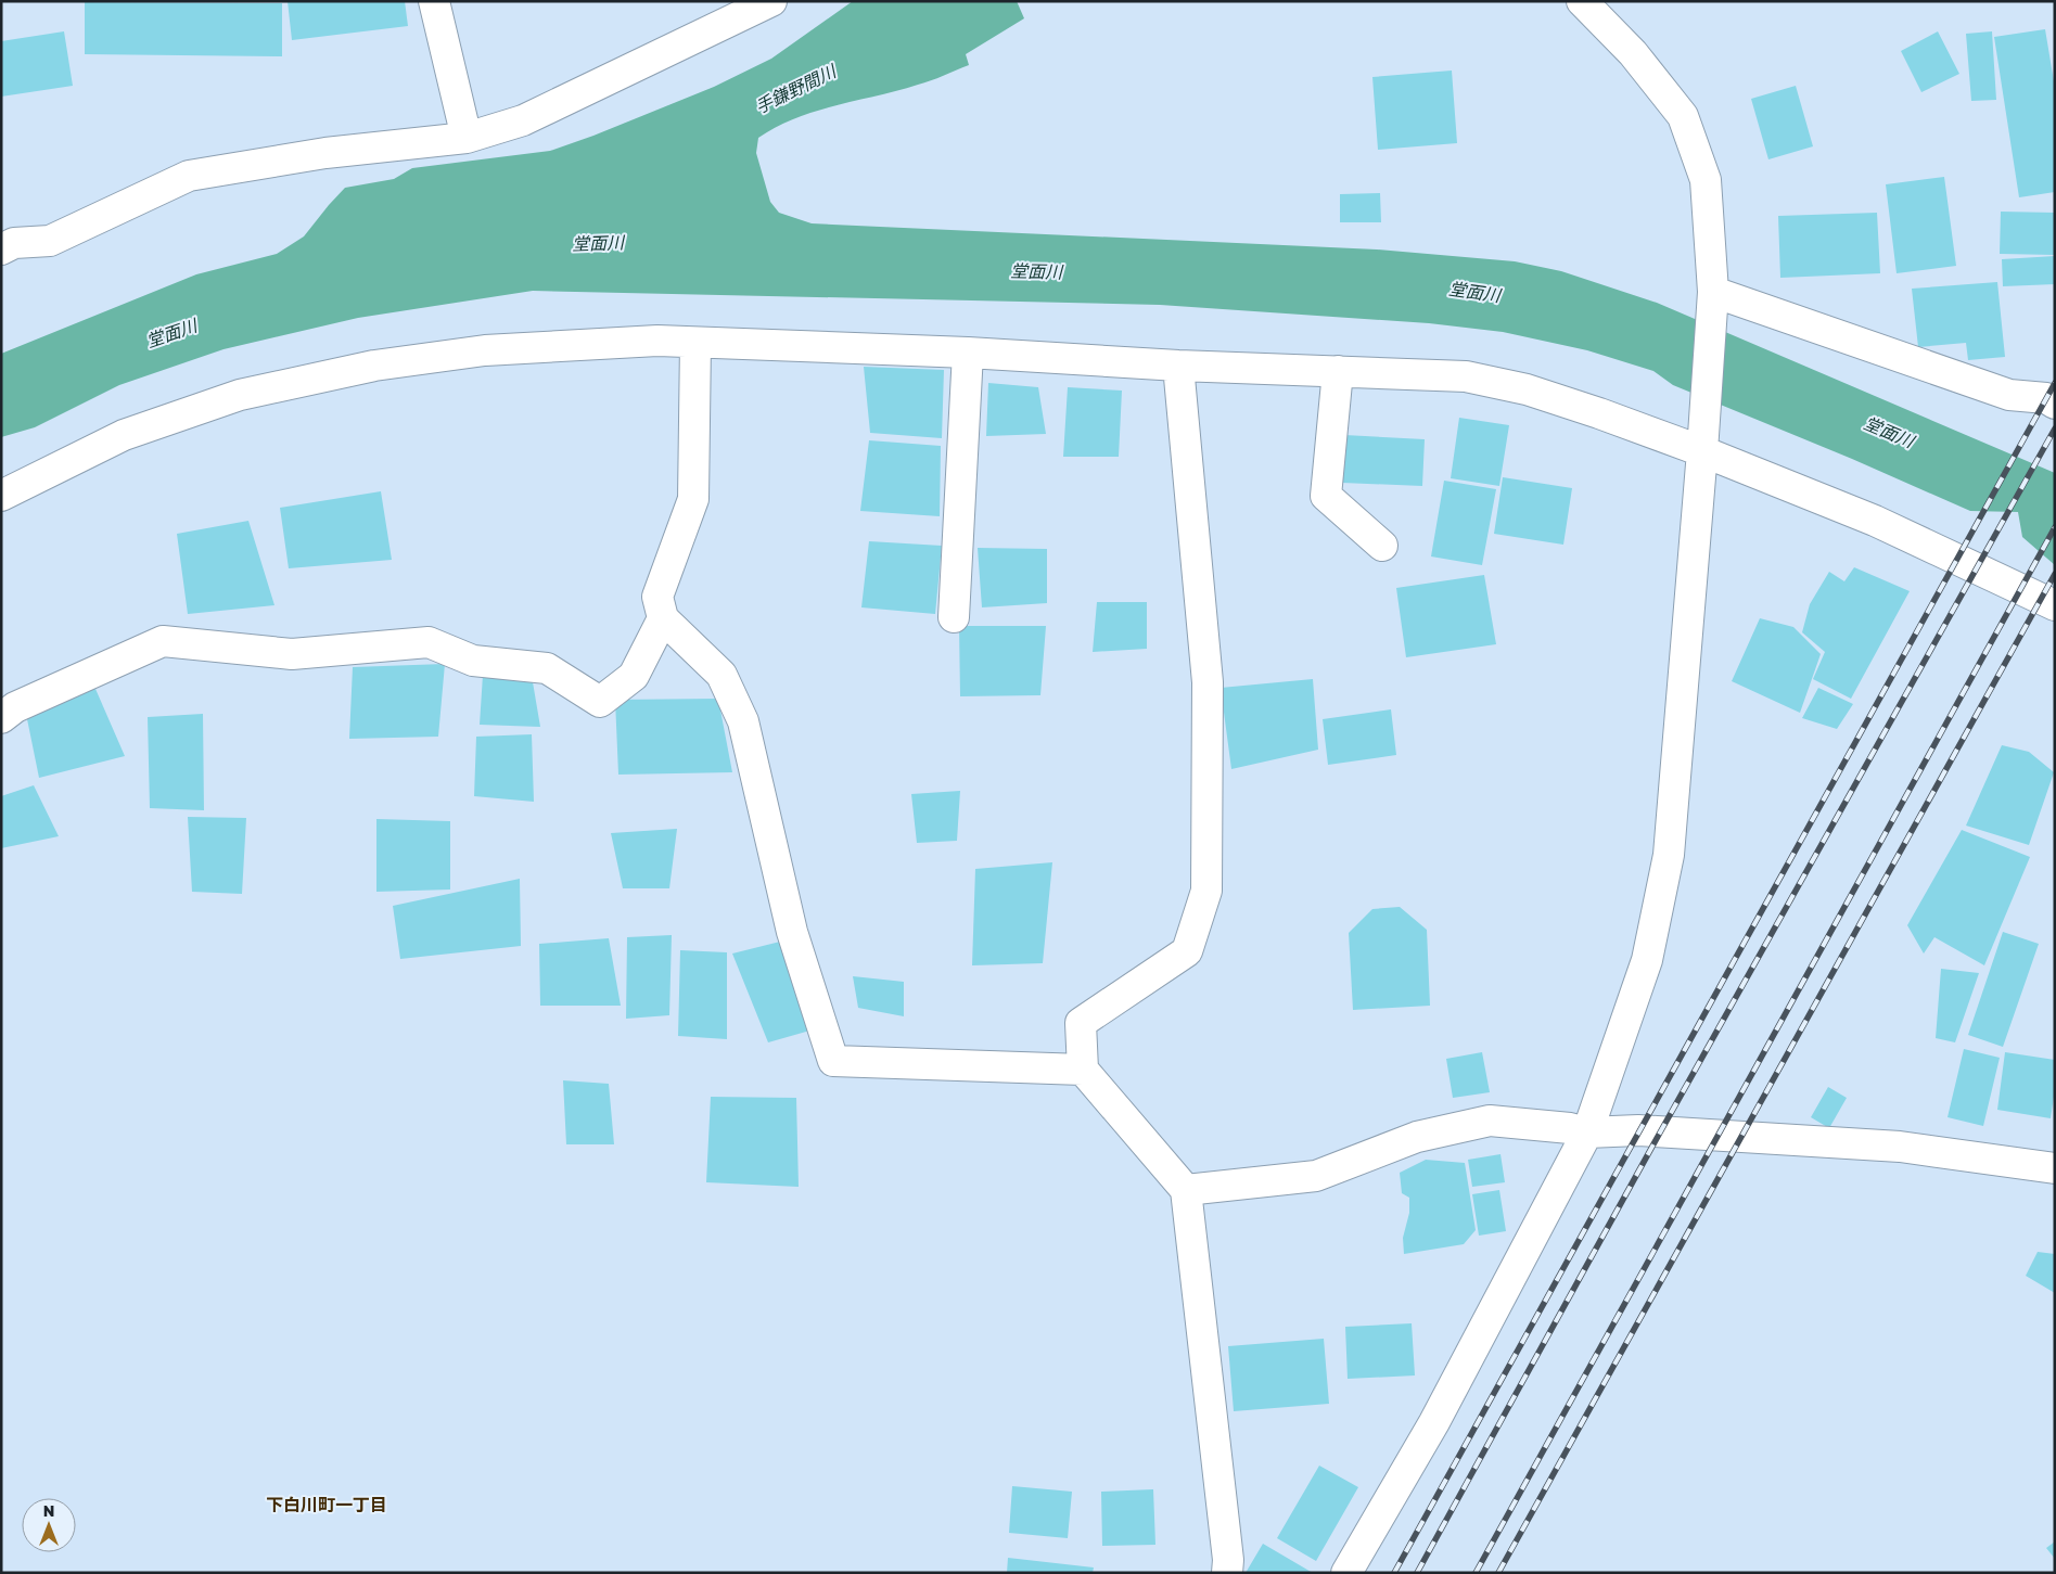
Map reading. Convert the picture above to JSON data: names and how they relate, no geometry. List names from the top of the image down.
{
  "districts": ["下白川町一丁目"],
  "water": ["手鎌野間川", "堂面川"],
  "north": "top"
}
